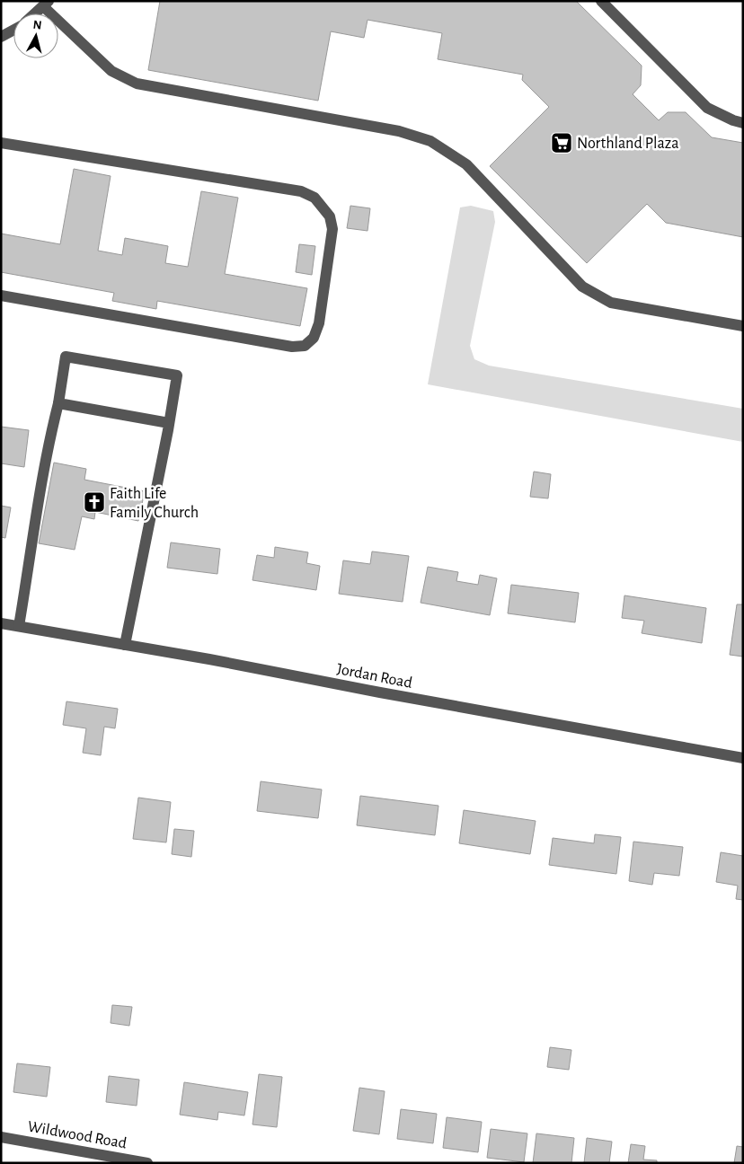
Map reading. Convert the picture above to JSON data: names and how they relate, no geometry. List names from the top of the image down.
{
  "streets": {
    "street": ["Jordan Road", "Wildwood Road"]
  },
  "places": {
    "supermarket": ["Northland Plaza"],
    "church": ["Faith Life Family Church"]
  },
  "north": "top"
}
